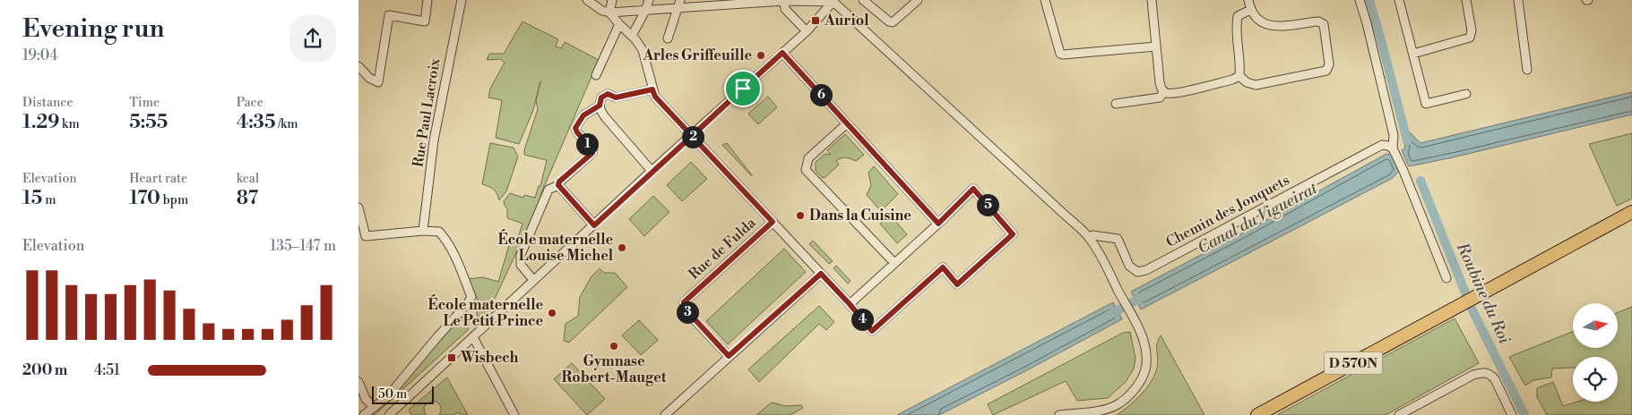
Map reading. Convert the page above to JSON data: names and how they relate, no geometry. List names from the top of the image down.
{
  "streets": {
    "main road": ["D 570N"],
    "street": ["Rue Paul Lacroix", "Chemin des Jonquets", "Rue de Fulda"]
  },
  "water": ["Canal du Vigueirat", "Roubine du Roi"],
  "places": {
    "transit": ["Auriol", "Wisbech"],
    "other": [
      "Arles Griffeuille",
      "Dans la Cuisine",
      "École maternelle Louise Michel",
      "École maternelle Le Petit Prince",
      "Gymnase Robert-Mauget"
    ]
  },
  "scale_bar": "50 m",
  "north": "right",
  "page": {
    "heading": ["Evening run", "19:04"],
    "stats": [
      ["Distance", "1.29 km"],
      ["Time", "5:55"],
      ["Pace", "4:35 /km"],
      ["Elevation", "15 m"],
      ["Heart rate", "170 bpm"],
      ["kcal", "87"]
    ],
    "pins": [
      "6",
      "2",
      "1",
      "5",
      "3",
      "4"
    ],
    "chart": ["Elevation", "135–147 m"],
    "list": [
      {
        "name": "200 m",
        "note": "4:51"
      }
    ],
    "scale": "50 m"
  }
}
